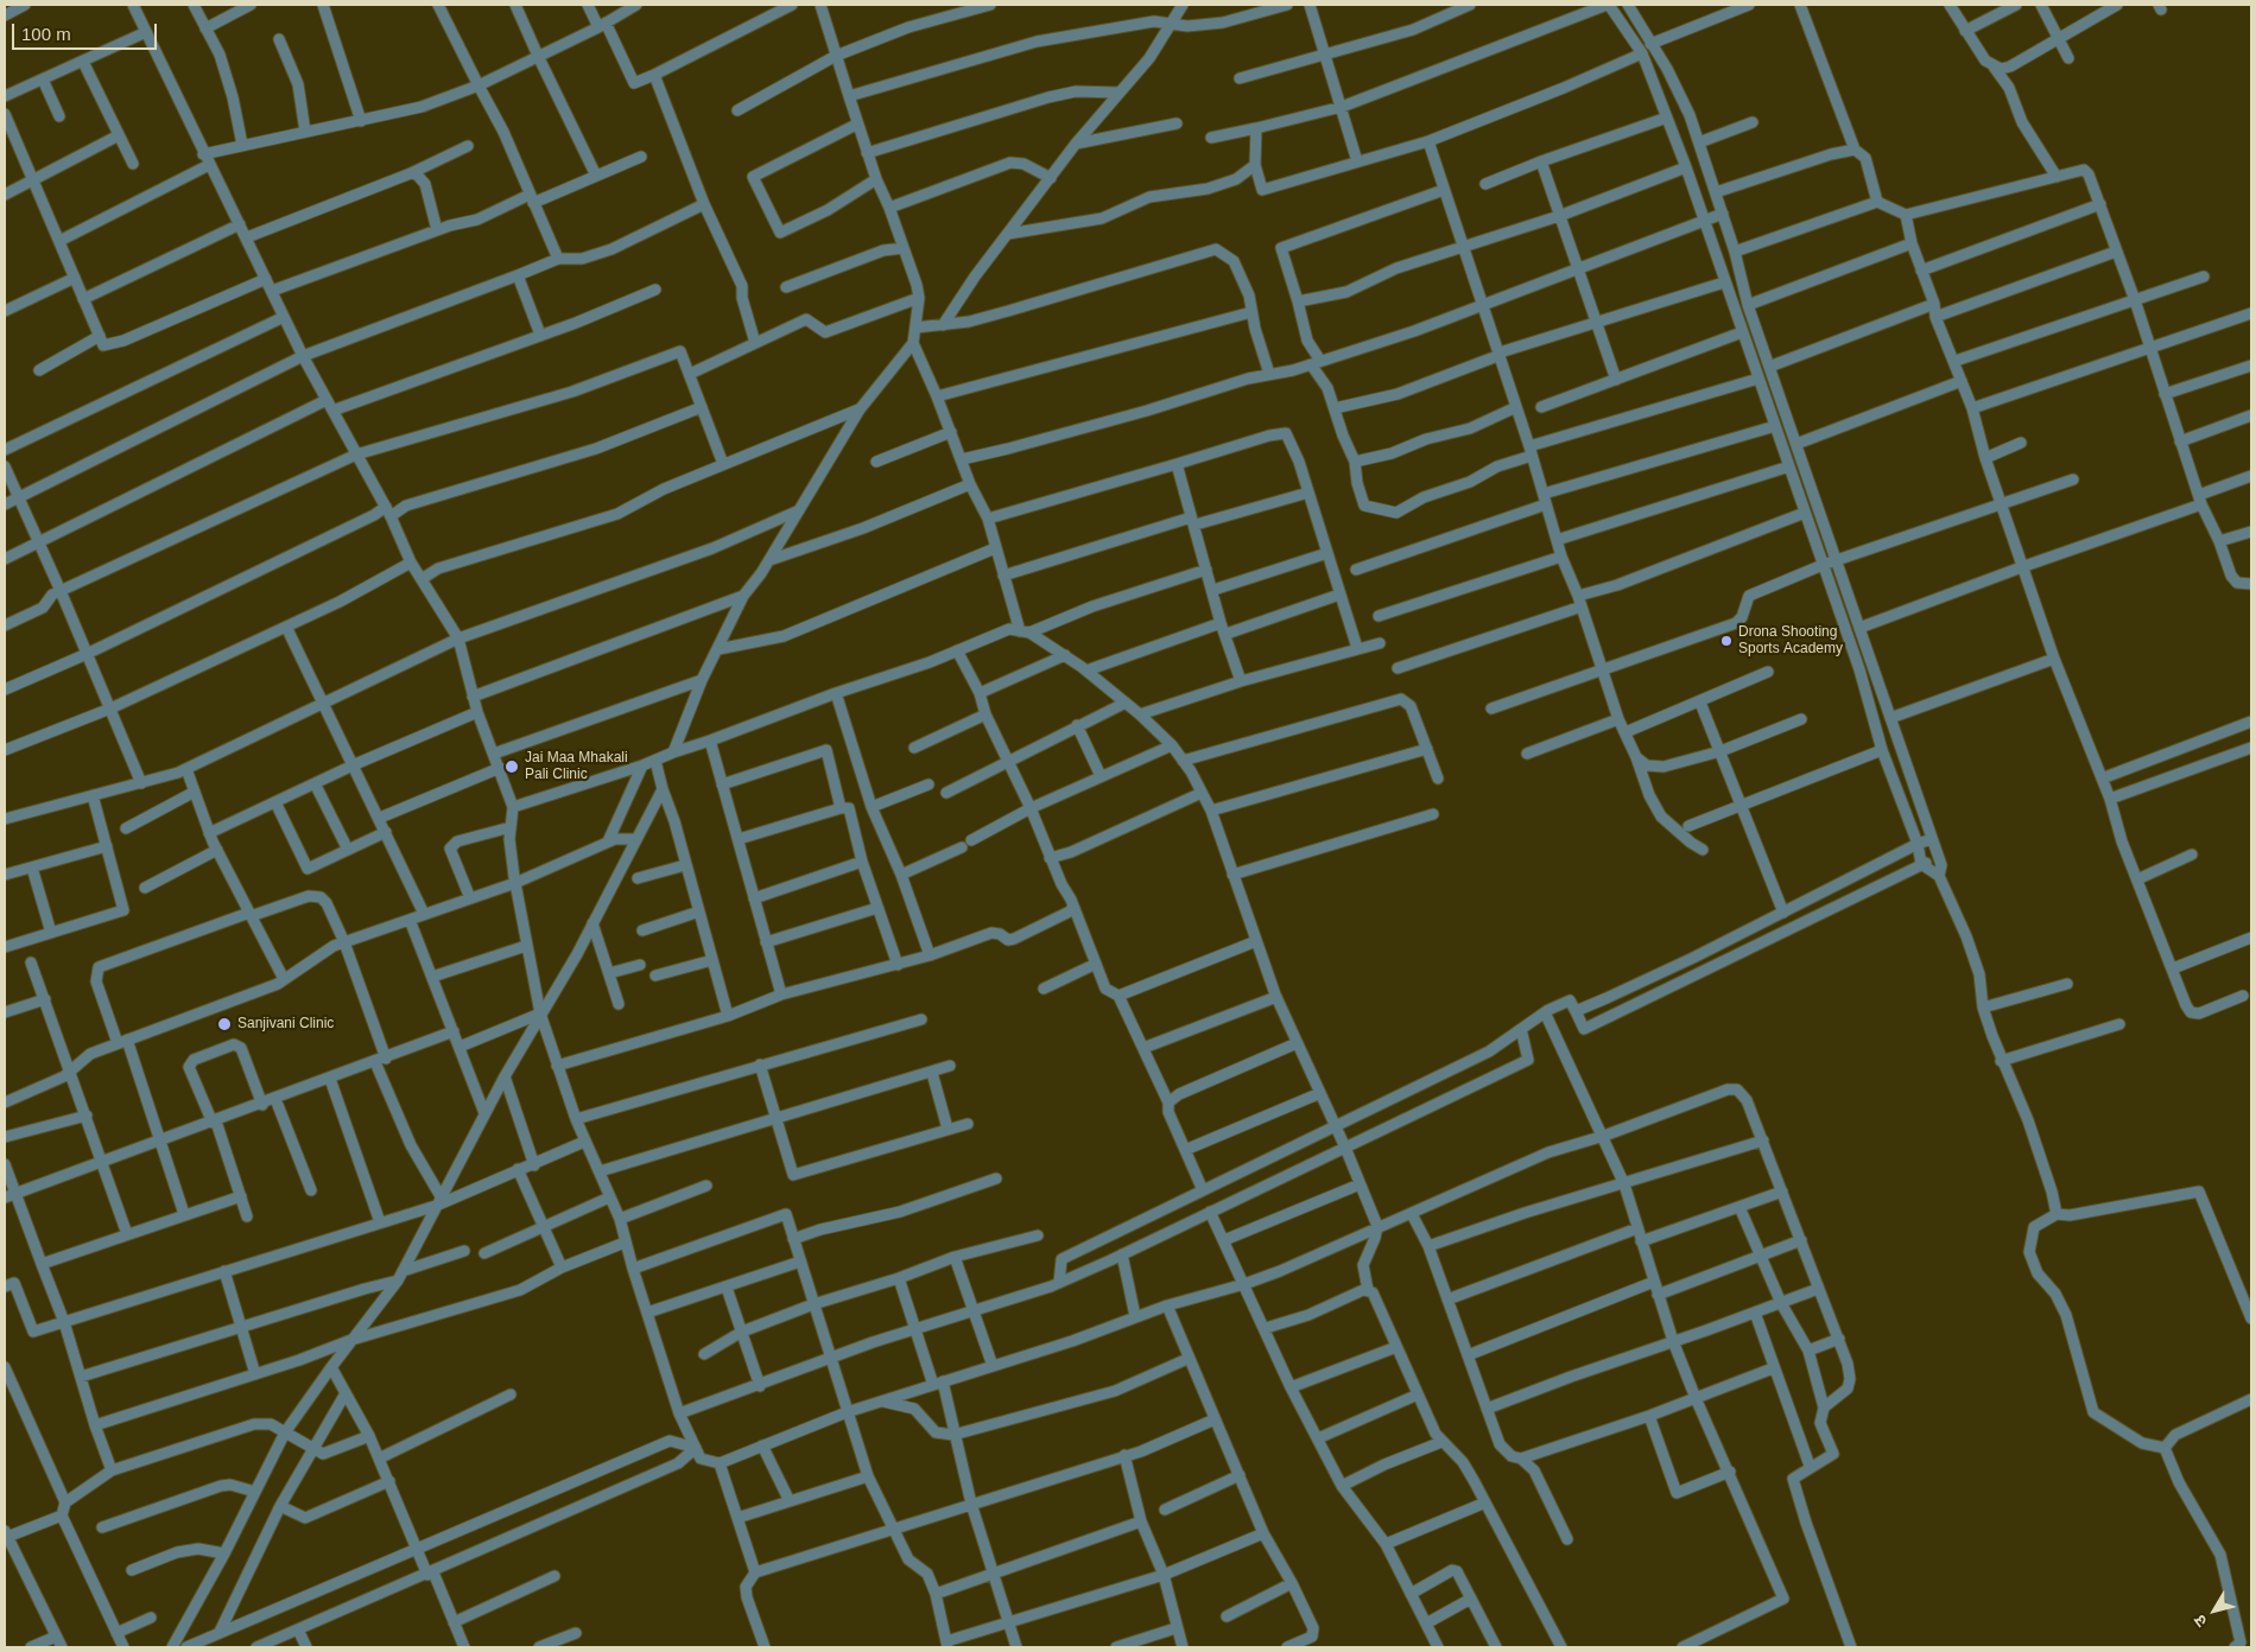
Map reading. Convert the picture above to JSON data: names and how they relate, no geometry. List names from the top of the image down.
{
  "places": ["Drona Shooting Sports Academy", "Jai Maa Mhakali Pali Clinic", "Sanjivani Clinic"],
  "scale_bar": "100 m",
  "north": "bottom left"
}
